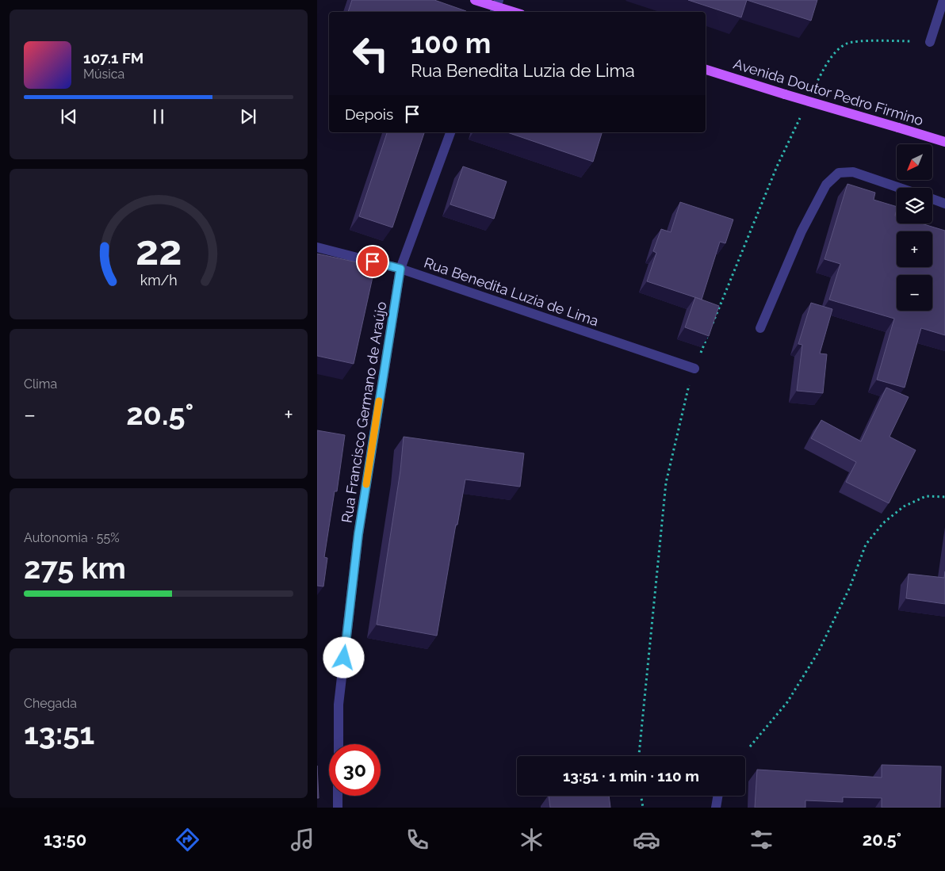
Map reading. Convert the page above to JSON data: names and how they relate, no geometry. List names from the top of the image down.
{
  "streets": {
    "main road": ["Avenida Doutor Pedro Firmino"],
    "street": ["Rua Benedita Luzia de Lima", "Rua Francisco Germano de Araújo"]
  },
  "crossings": [
    ["Rua Benedita Luzia de Lima", "Rua Francisco Germano de Araújo"]
  ],
  "north": "bottom left",
  "page": {
    "turn": ["100 m", "Rua Benedita Luzia de Lima"],
    "song": ["107.1 FM", "Música"],
    "then": "Depois",
    "map_buttons": ["+", "−"],
    "tile": [
      "Clima",
      ["Autonomia · 55%", "275 km"],
      ["Chegada", "13:51"]
    ],
    "heat": ["−", "20.5°", "+"],
    "limit": "30",
    "trip": "13:51 · 1 min · 110 m",
    "tabs": ["13:50", "20.5°"],
    "gauge": ["22", "km/h"]
  }
}
